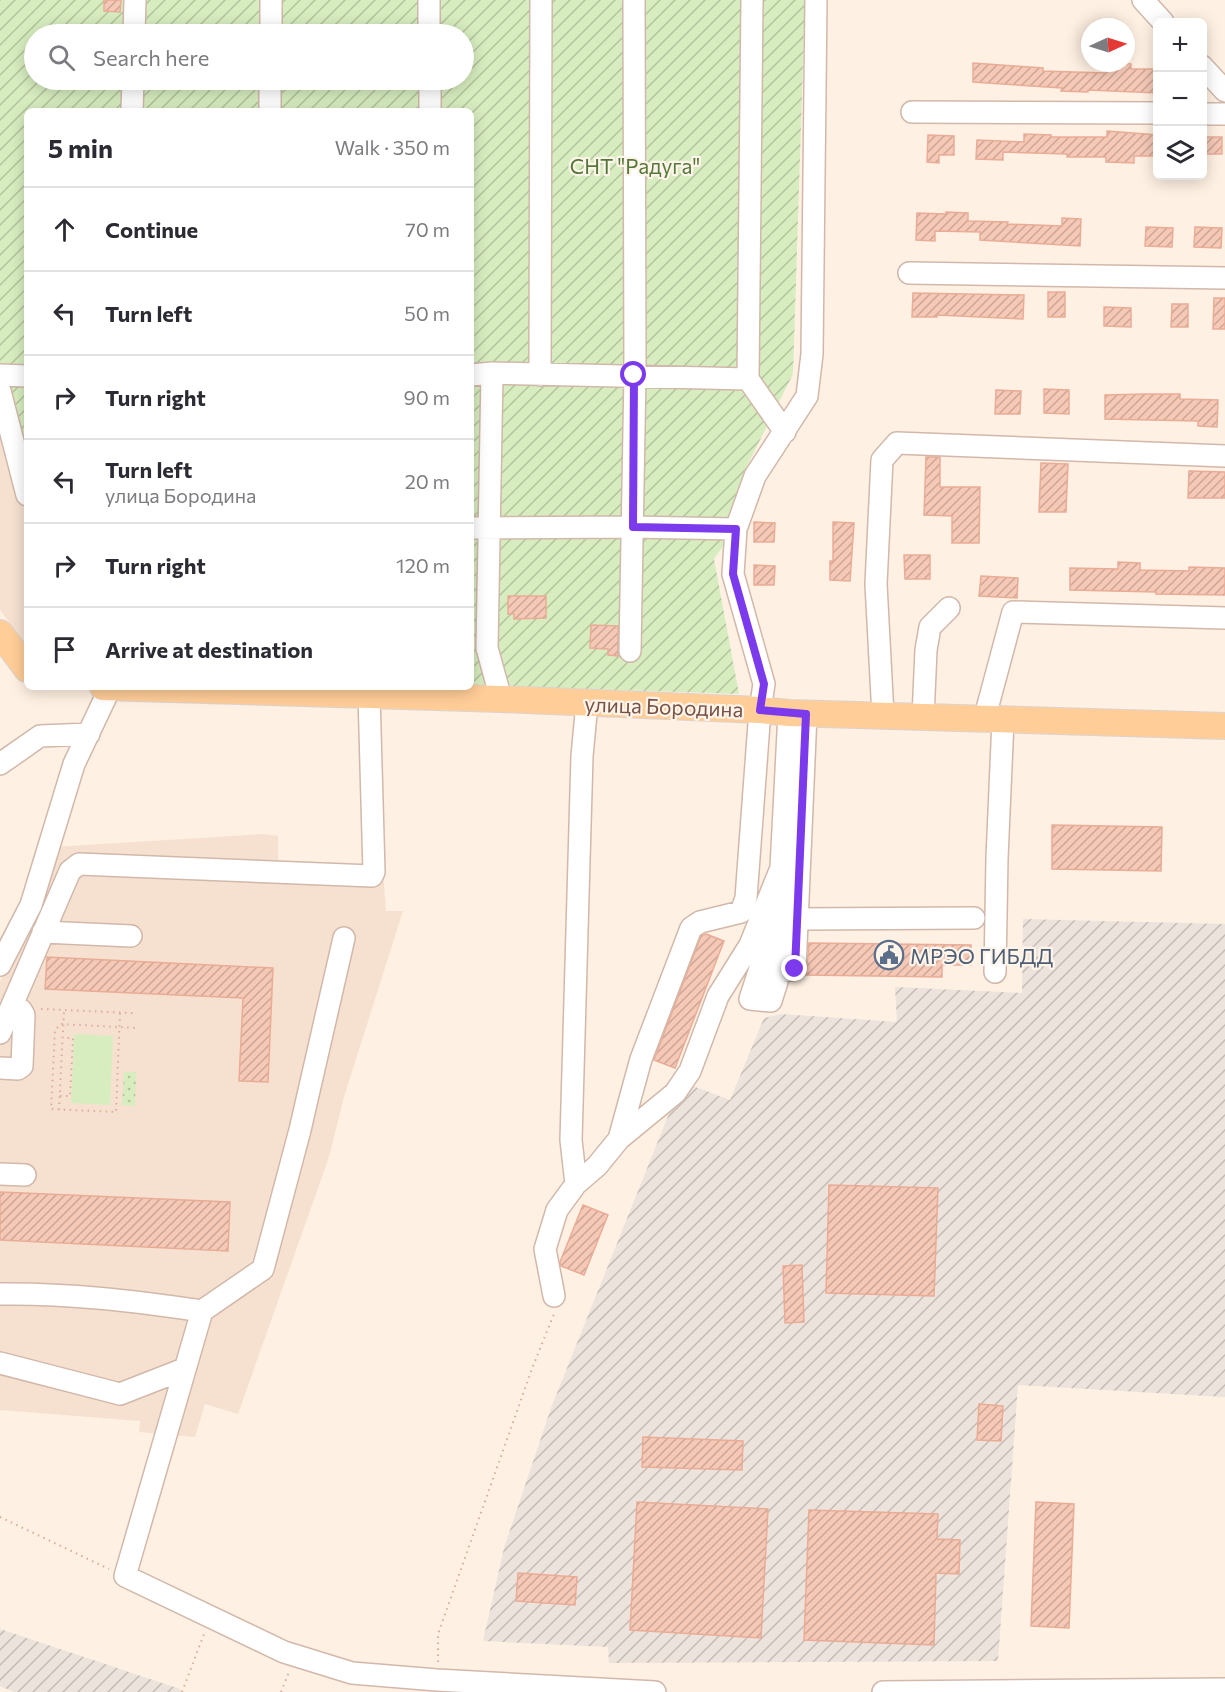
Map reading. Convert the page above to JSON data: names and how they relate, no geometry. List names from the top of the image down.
{
  "streets": {
    "main road": ["улица Бородина"]
  },
  "parks": ["СНТ \"Радуга\""],
  "places": {
    "public building": ["МРЭО ГИБДД"]
  },
  "north": "right",
  "page": {
    "map_buttons": ["+", "−"],
    "search": "Search here",
    "heading": ["5 min", "Walk · 350 m"],
    "list": [
      ["Continue", "70 m"],
      ["Turn left", "50 m"],
      ["Turn right", "90 m"],
      ["Turn left", "улица Бородина", "20 m"],
      ["Turn right", "120 m"],
      "Arrive at destination"
    ]
  }
}
